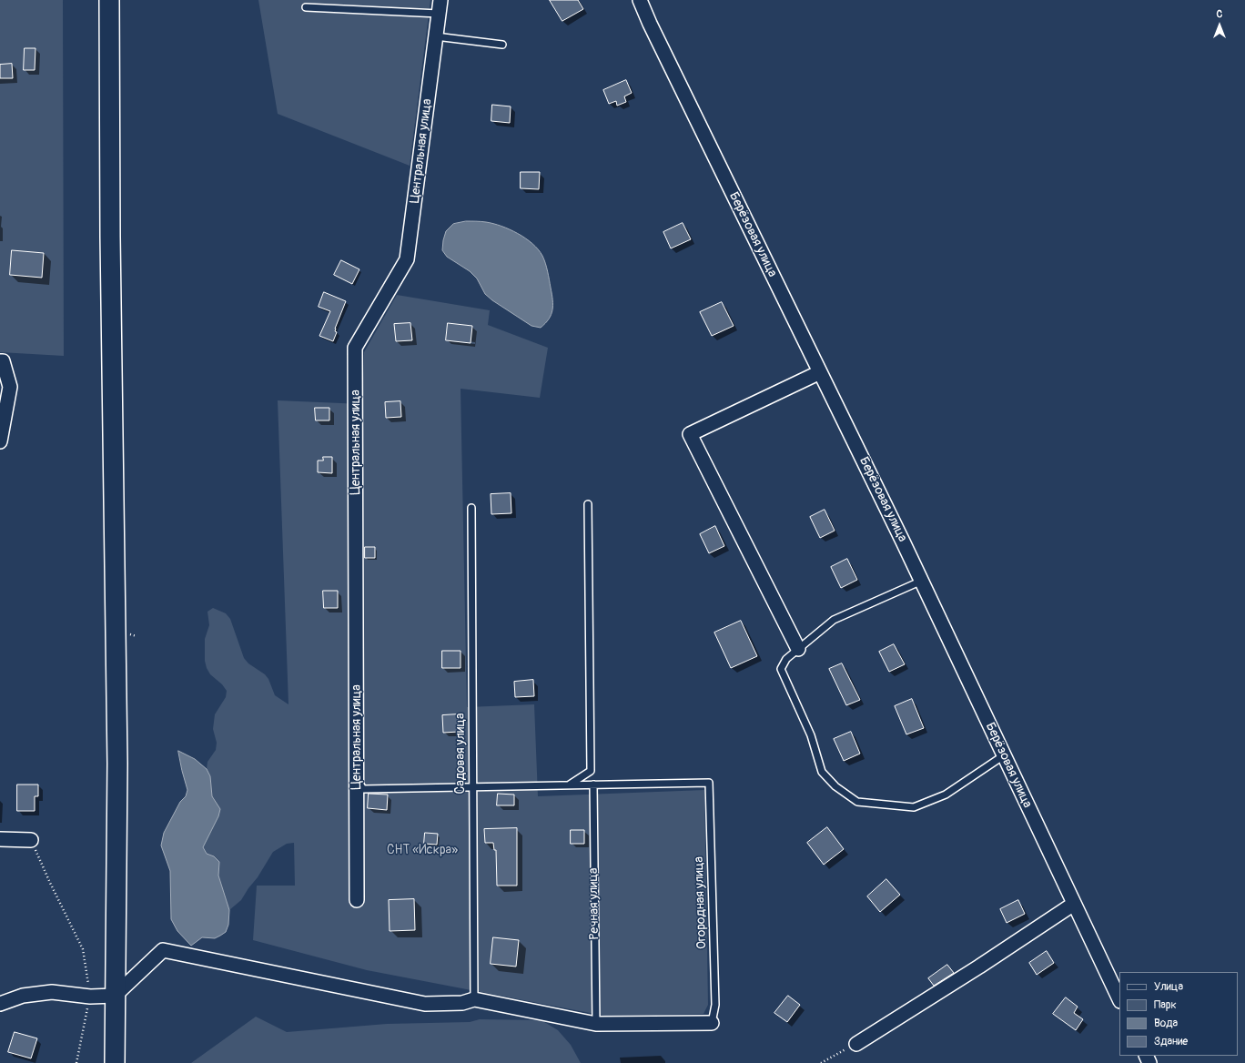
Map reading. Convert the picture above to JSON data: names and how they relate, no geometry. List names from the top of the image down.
{
  "streets": {
    "street": ["Центральная улица", "Берёзовая улица"],
    "lane": ["Садовая улица", "Огородная улица", "Речная улица"]
  },
  "crossings": [
    ["Огородная улица", "Речная улица"]
  ],
  "parks": ["СНТ «Искра»"],
  "legend": [
    "Улица",
    "Парк",
    "Вода",
    "Здание"
  ],
  "north": "top"
}
